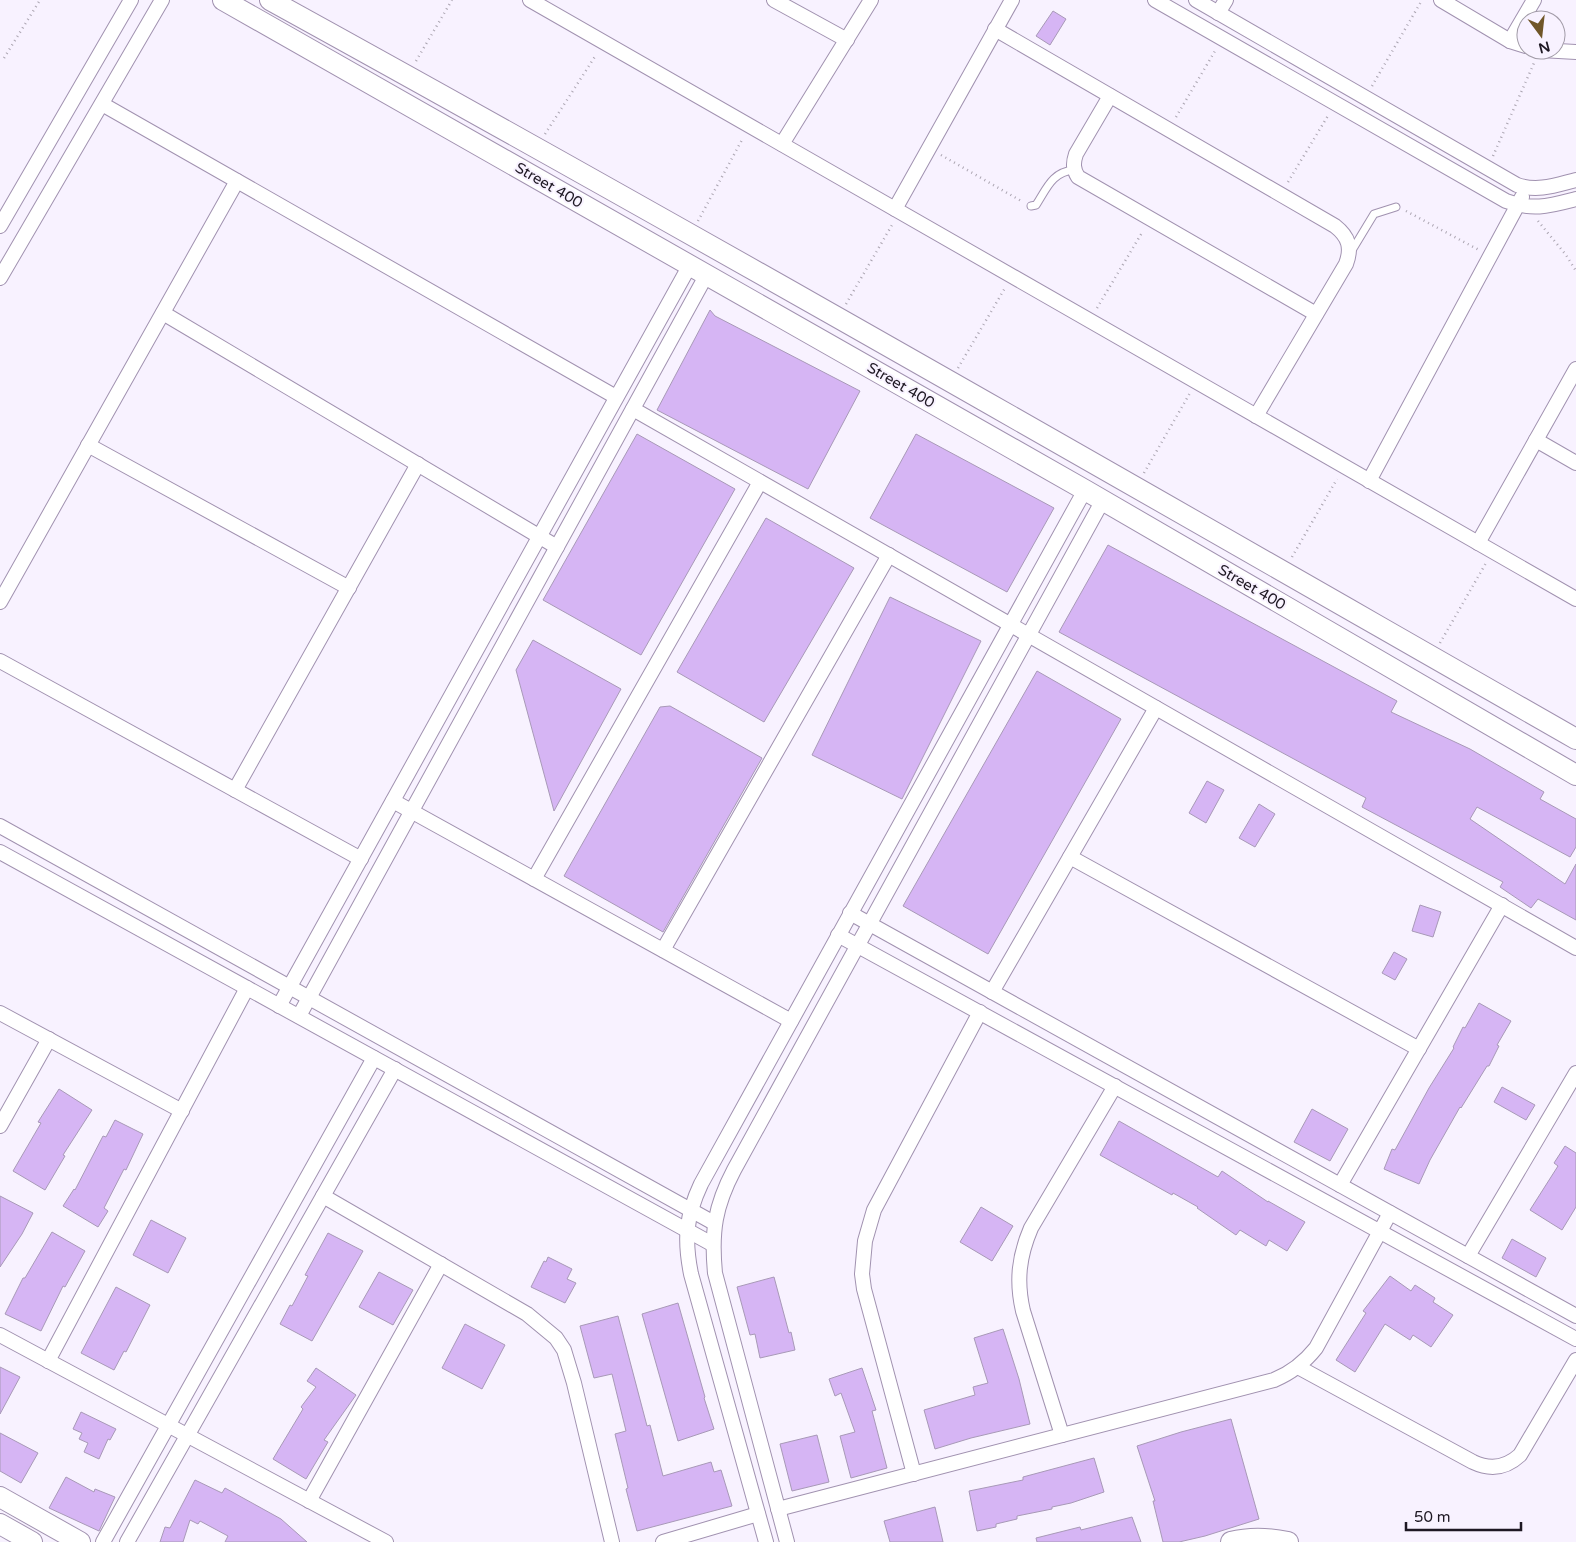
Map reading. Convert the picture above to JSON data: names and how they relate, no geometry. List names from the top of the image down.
{
  "streets": {
    "street": ["Street 400"]
  },
  "scale_bar": "50 m",
  "north": "bottom"
}
